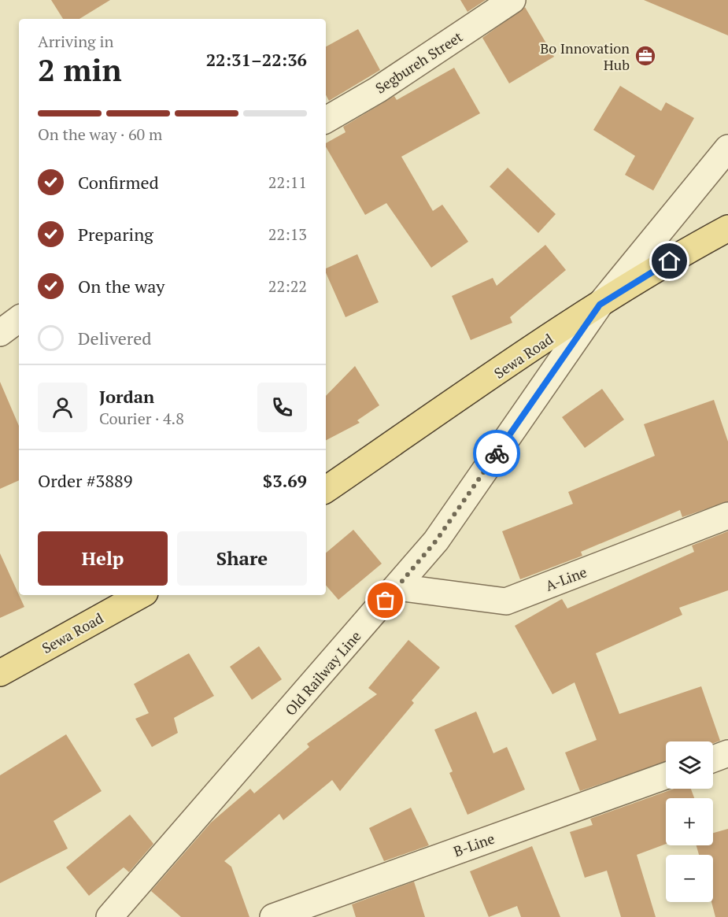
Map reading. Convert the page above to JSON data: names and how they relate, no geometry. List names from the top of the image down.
{
  "streets": {
    "main road": ["Sewa Road"],
    "street": [
      "Segbureh Street",
      "A-Line",
      "Old Railway Line",
      "B-Line"
    ]
  },
  "crossings": [
    ["Sewa Road", "Old Railway Line"],
    ["A-Line", "Old Railway Line"]
  ],
  "places": {
    "office": ["Bo Innovation Hub"]
  },
  "page": {
    "heading": ["2 min", "Arriving in", "22:31–22:36"],
    "panel": [
      "Jordan",
      "Courier · 4.8",
      "Order #3889",
      "$3.69"
    ],
    "bar": "On the way · 60 m",
    "list": [
      ["Confirmed", "22:11"],
      ["Preparing", "22:13"],
      ["On the way", "22:22"],
      "Delivered"
    ],
    "buttons": ["Help", "Share"],
    "map_buttons": ["+", "−"]
  }
}
